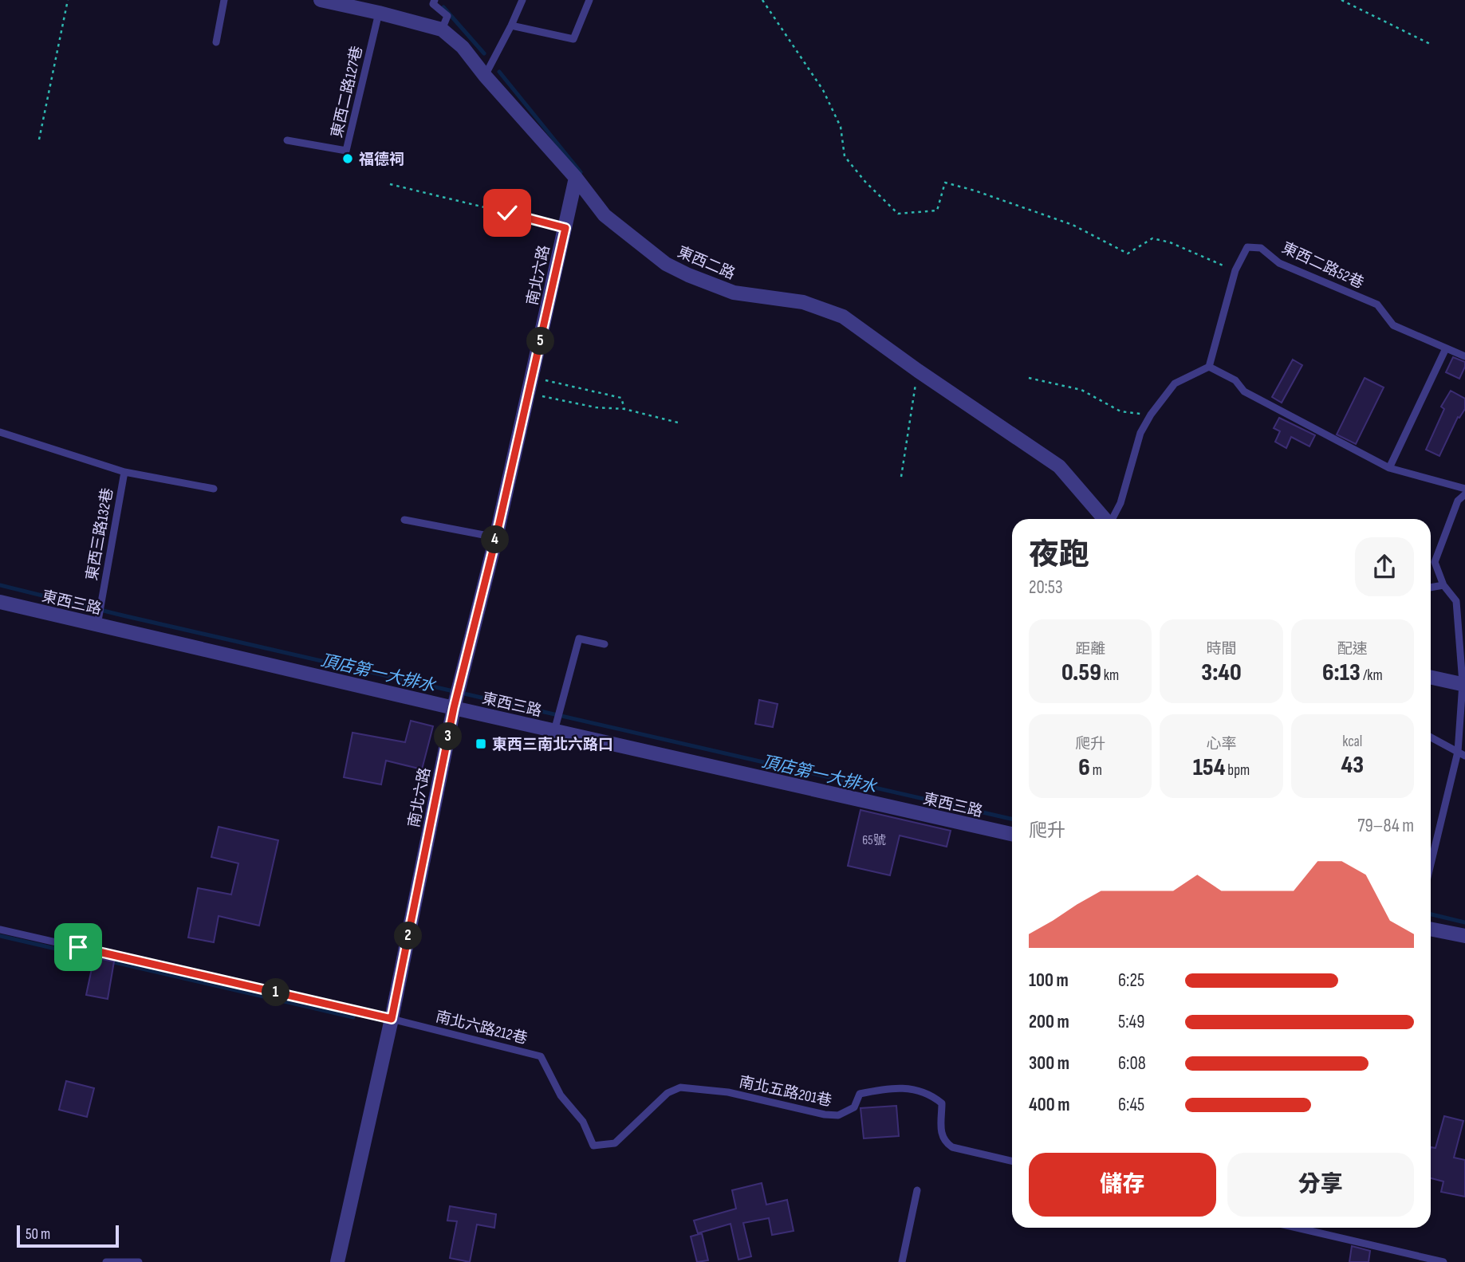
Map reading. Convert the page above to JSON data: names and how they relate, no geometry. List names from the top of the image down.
{
  "streets": {
    "street": ["東西二路", "南北六路", "東西三路"],
    "lane": [
      "東西二路127巷",
      "東西二路52巷",
      "東西三路132巷",
      "南北六路212巷",
      "南北五路201巷"
    ]
  },
  "crossings": [
    ["東西二路127巷", "東西二路"],
    ["東西二路", "南北六路"],
    ["南北六路", "東西三路"],
    ["南北六路", "南北六路212巷"],
    ["東西三路132巷", "東西三路"],
    ["南北六路212巷", "南北五路201巷"]
  ],
  "water": ["頂店第一大排水"],
  "places": {
    "other": ["福德祠"],
    "transit": ["東西三南北六路口"]
  },
  "house_numbers": ["65號"],
  "scale_bar": "50 m",
  "page": {
    "pins": [
      "5",
      "4",
      "3",
      "2",
      "1"
    ],
    "heading": ["夜跑", "20:53"],
    "stats": [
      ["距離", "0.59 km"],
      ["時間", "3:40"],
      ["配速", "6:13 /km"],
      ["爬升", "6 m"],
      ["心率", "154 bpm"],
      ["kcal", "43"]
    ],
    "chart": ["爬升", "79–84 m"],
    "list": [
      {
        "name": "100 m",
        "note": "6:25"
      },
      {
        "name": "200 m",
        "note": "5:49"
      },
      {
        "name": "300 m",
        "note": "6:08"
      },
      {
        "name": "400 m",
        "note": "6:45"
      }
    ],
    "buttons": ["儲存", "分享"],
    "scale": "50 m"
  }
}
